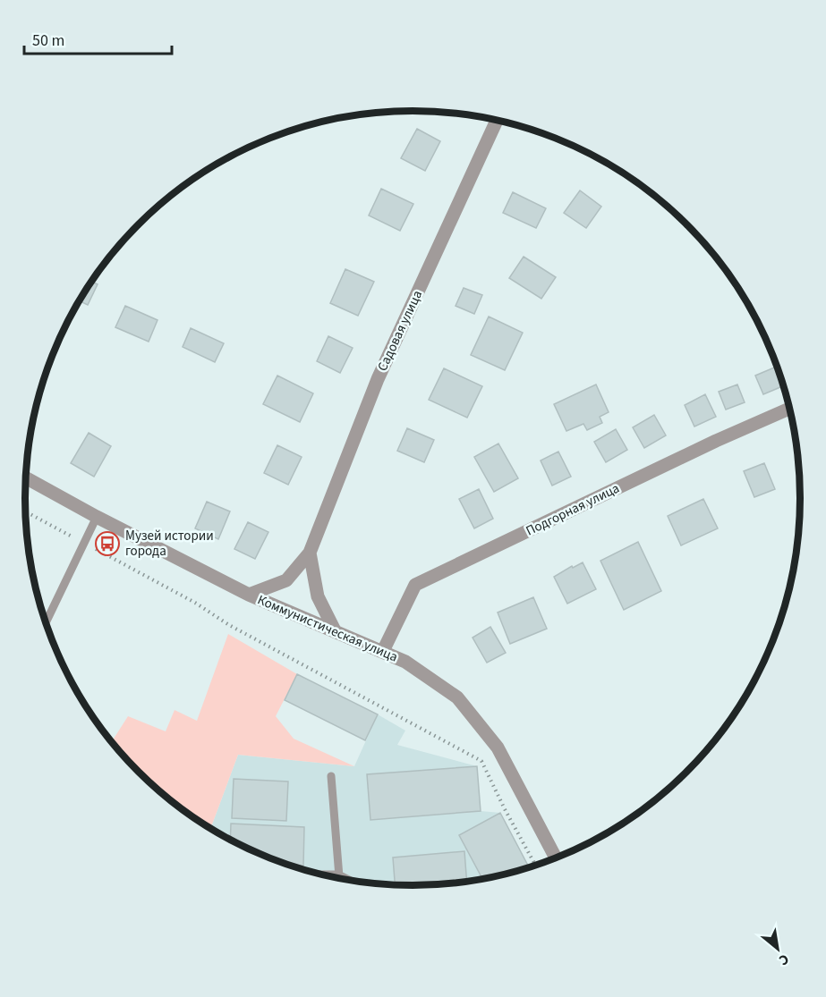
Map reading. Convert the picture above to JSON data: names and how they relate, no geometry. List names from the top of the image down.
{
  "streets": {
    "street": ["Садовая улица", "Подгорная улица", "Коммунистическая улица"]
  },
  "crossings": [
    ["Садовая улица", "Коммунистическая улица"],
    ["Подгорная улица", "Коммунистическая улица"]
  ],
  "places": {
    "bus stop": ["Музей истории города"]
  },
  "scale_bar": "50 m",
  "north": "bottom right"
}
